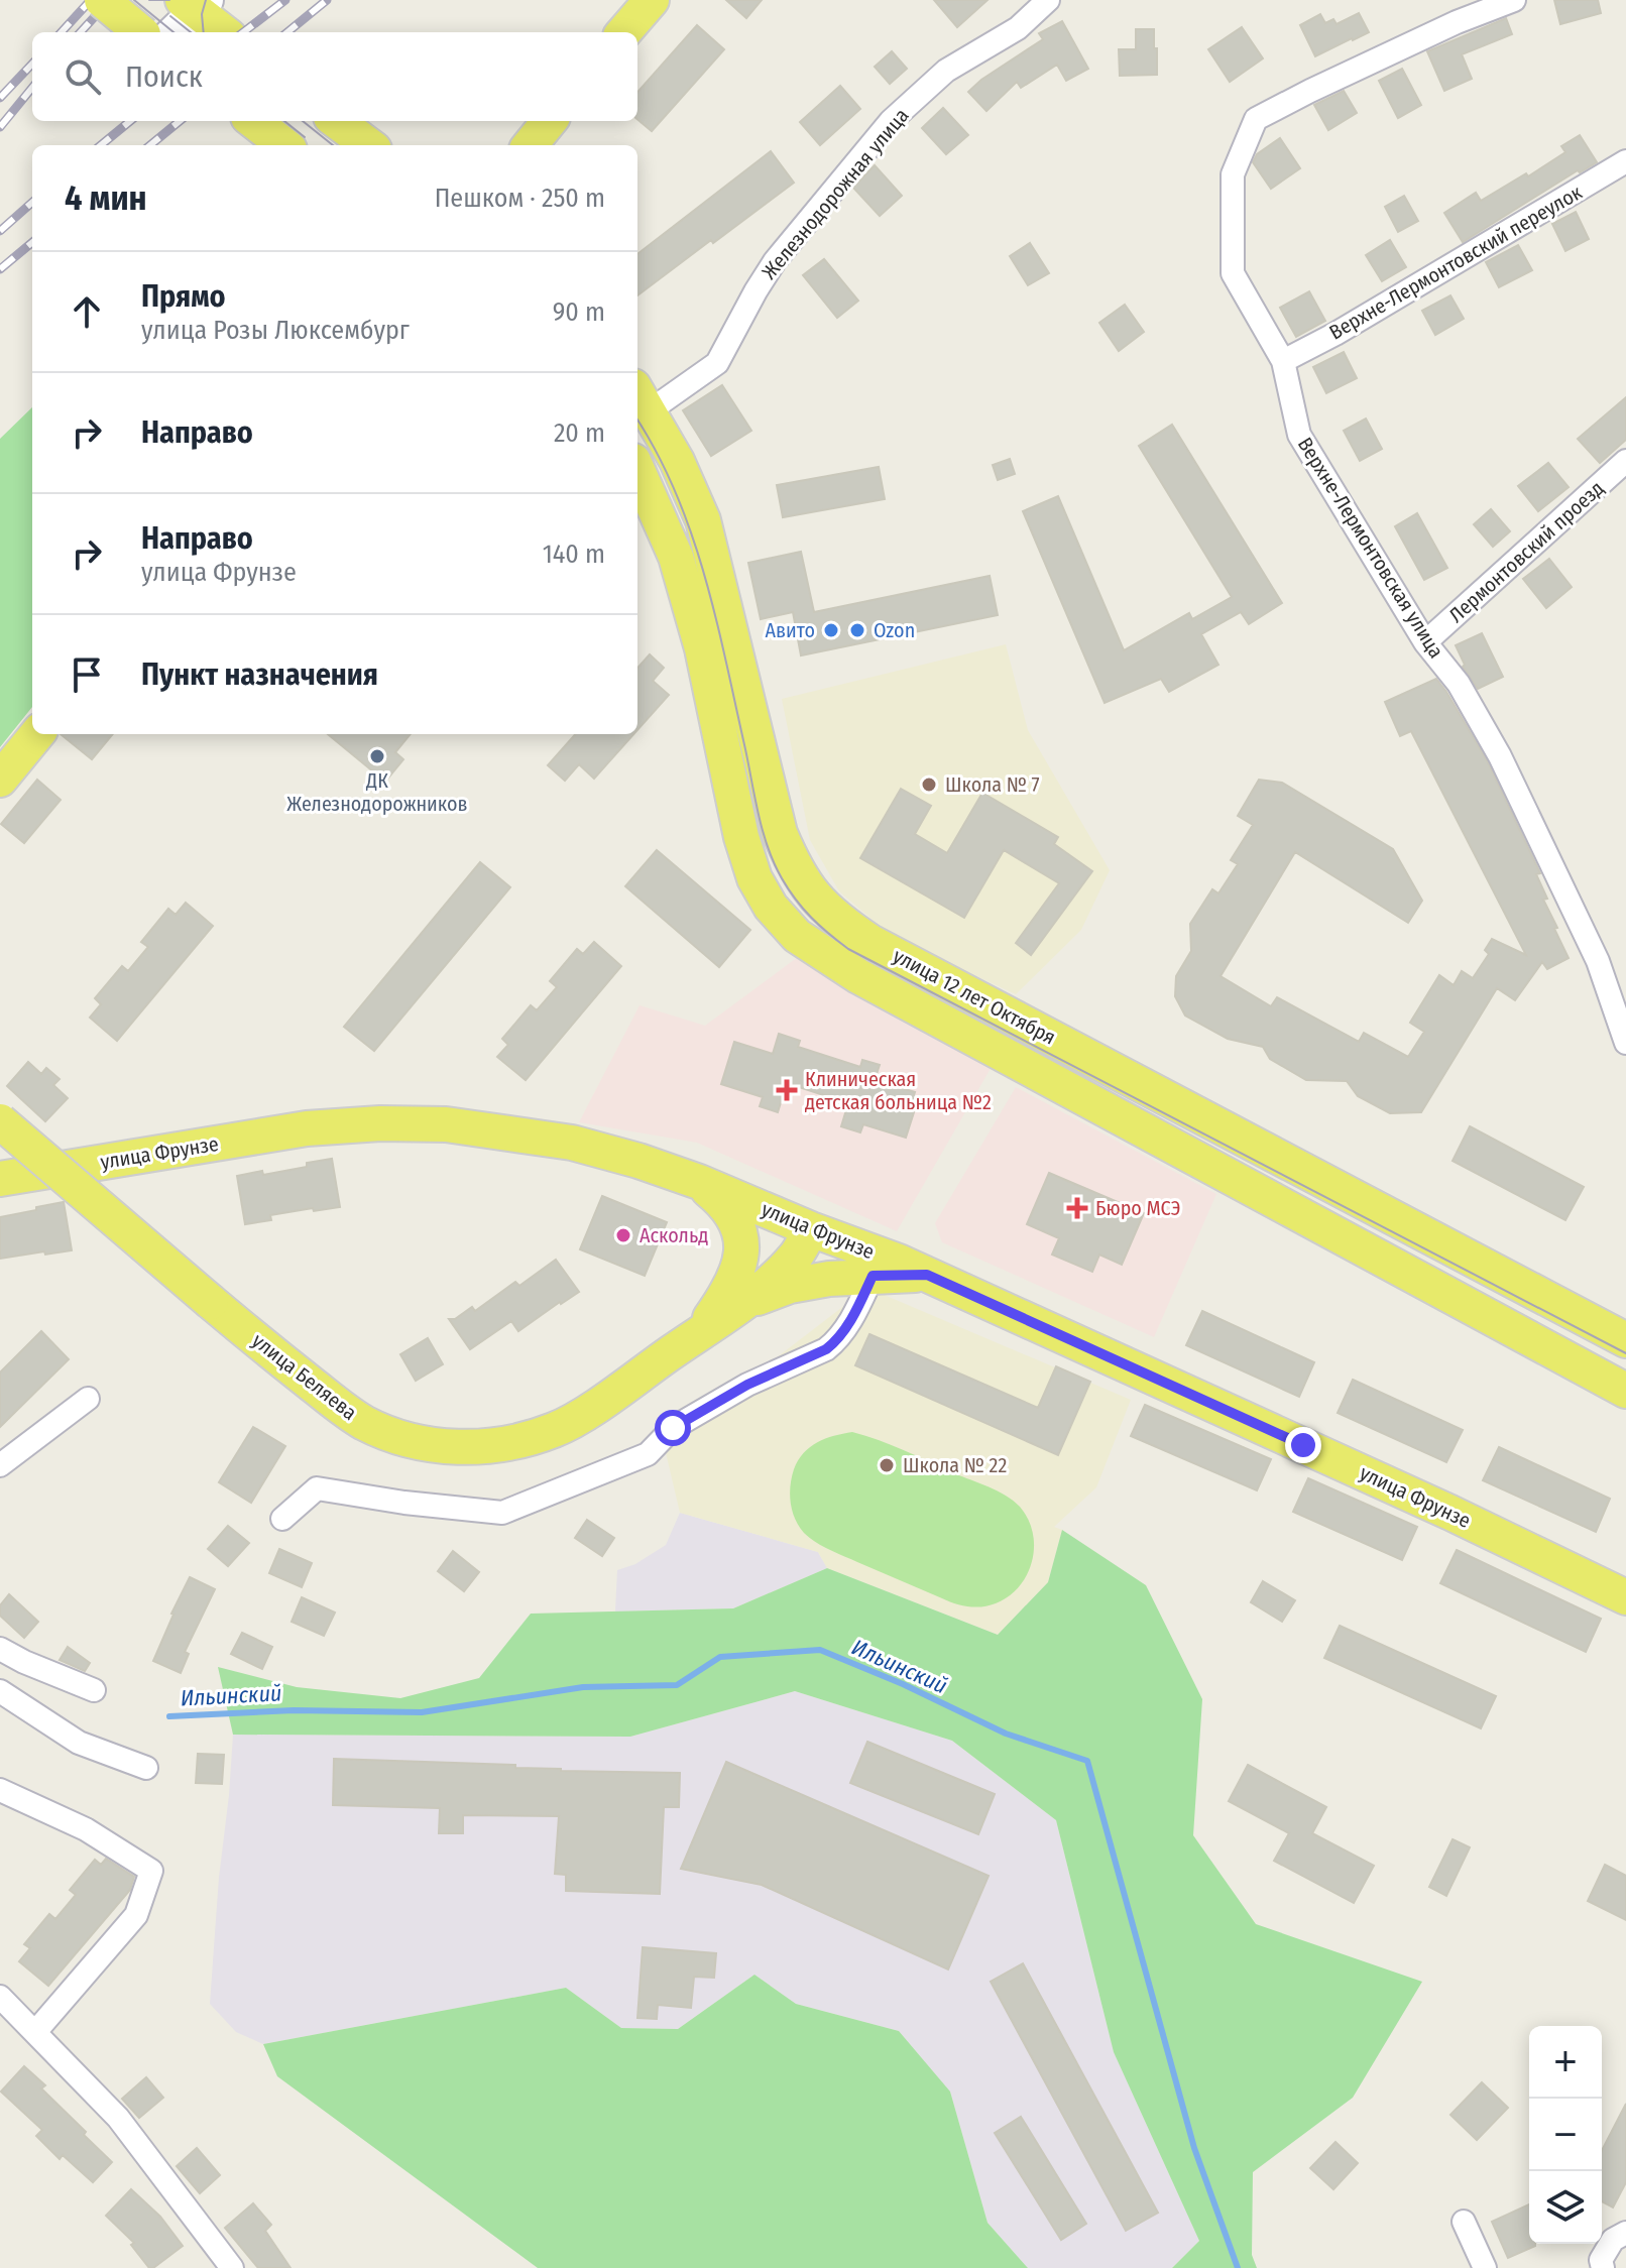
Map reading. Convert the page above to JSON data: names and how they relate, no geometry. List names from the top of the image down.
{
  "streets": {
    "main road": ["улица 12 лет Октября", "улица Фрунзе", "улица Беляева"],
    "street": [
      "Железнодорожная улица",
      "Верхне-Лермонтовский переулок",
      "Верхне-Лермонтовская улица",
      "Лермонтовский проезд"
    ]
  },
  "crossings": [
    ["Железнодорожная улица", "улица 12 лет Октября"],
    ["Верхне-Лермонтовский переулок", "Верхне-Лермонтовская улица"],
    ["Верхне-Лермонтовская улица", "Лермонтовский проезд"]
  ],
  "water": ["Ильинский"],
  "places": {
    "other": [
      "Авито",
      "Ozon",
      "ДК Железнодорожников",
      "Школа № 7",
      "Аскольд",
      "Школа № 22"
    ],
    "health": ["Клиническая детская больница №2", "Бюро МСЭ"]
  },
  "page": {
    "search": "Поиск",
    "heading": ["4 мин", "Пешком · 250 m"],
    "list": [
      ["Прямо", "улица Розы Люксембург", "90 m"],
      ["Направо", "20 m"],
      ["Направо", "улица Фрунзе", "140 m"],
      "Пункт назначения"
    ],
    "map_buttons": ["+", "−"]
  }
}
